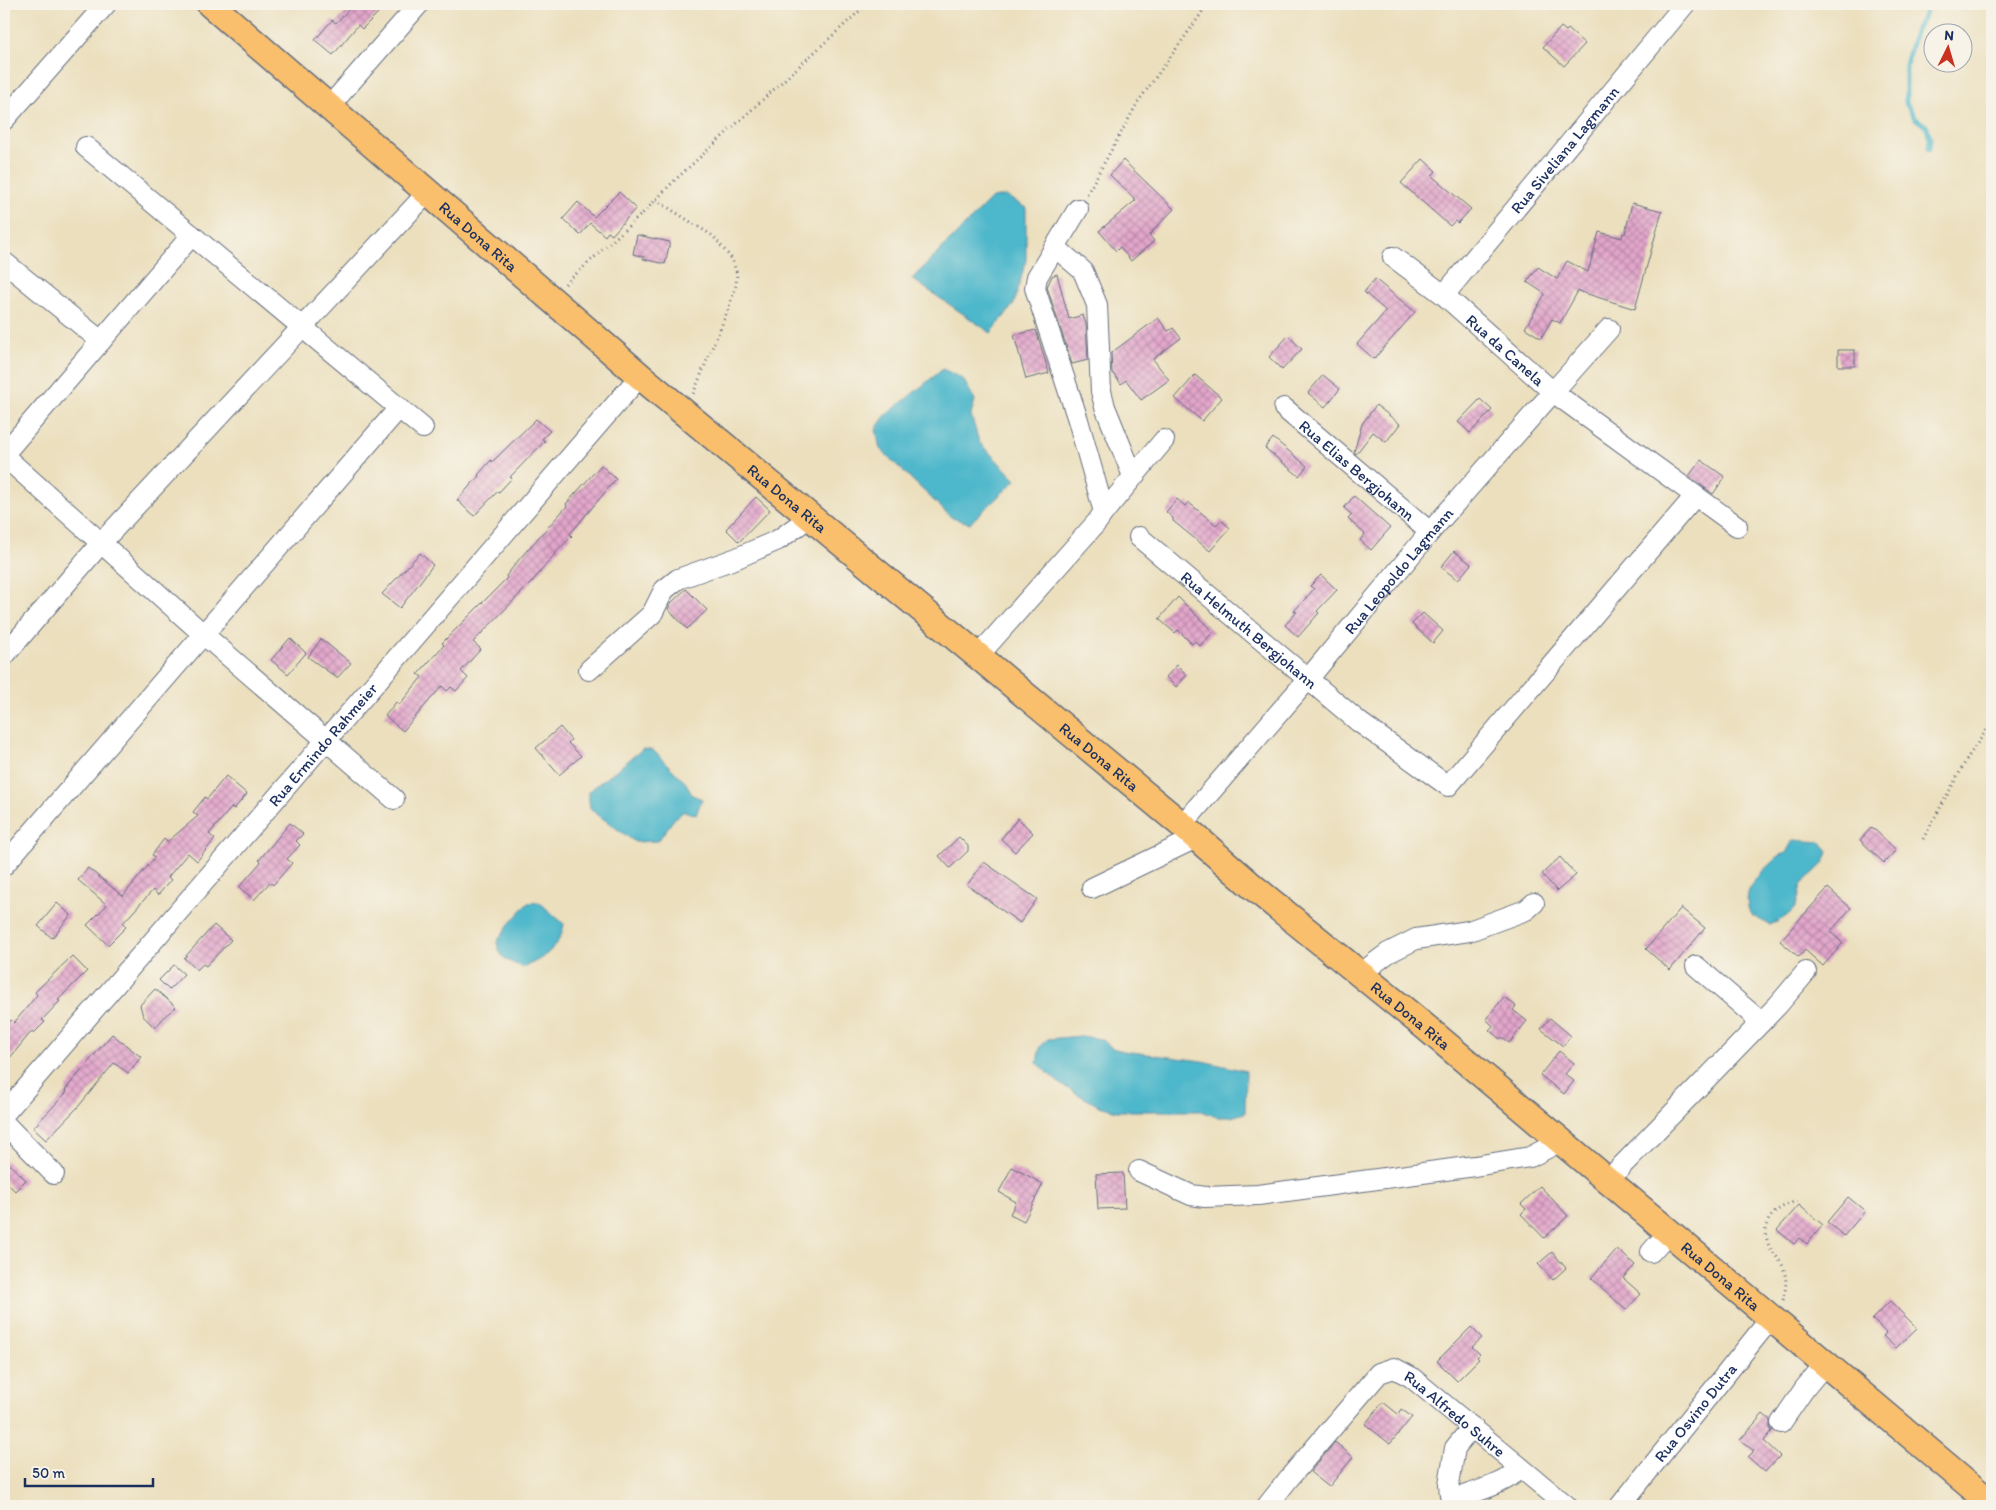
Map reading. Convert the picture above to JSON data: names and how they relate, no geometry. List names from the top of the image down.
{
  "streets": {
    "main road": ["Rua Dona Rita"],
    "street": [
      "Rua Siveliana Lagmann",
      "Rua da Canela",
      "Rua Elias Bergjohann",
      "Rua Leopoldo Lagmann",
      "Rua Helmuth Bergjohann",
      "Rua Ermindo Rahmeier",
      "Rua Osvino Dutra",
      "Rua Alfredo Suhre"
    ]
  },
  "crossings": [
    ["Rua Siveliana Lagmann", "Rua da Canela"],
    ["Rua Dona Rita", "Rua Leopoldo Lagmann"],
    ["Rua Dona Rita", "Rua Ermindo Rahmeier"],
    ["Rua Dona Rita", "Rua Osvino Dutra"],
    ["Rua da Canela", "Rua Leopoldo Lagmann"],
    ["Rua Elias Bergjohann", "Rua Leopoldo Lagmann"],
    ["Rua Leopoldo Lagmann", "Rua Helmuth Bergjohann"]
  ],
  "scale_bar": "50 m",
  "north": "top"
}
